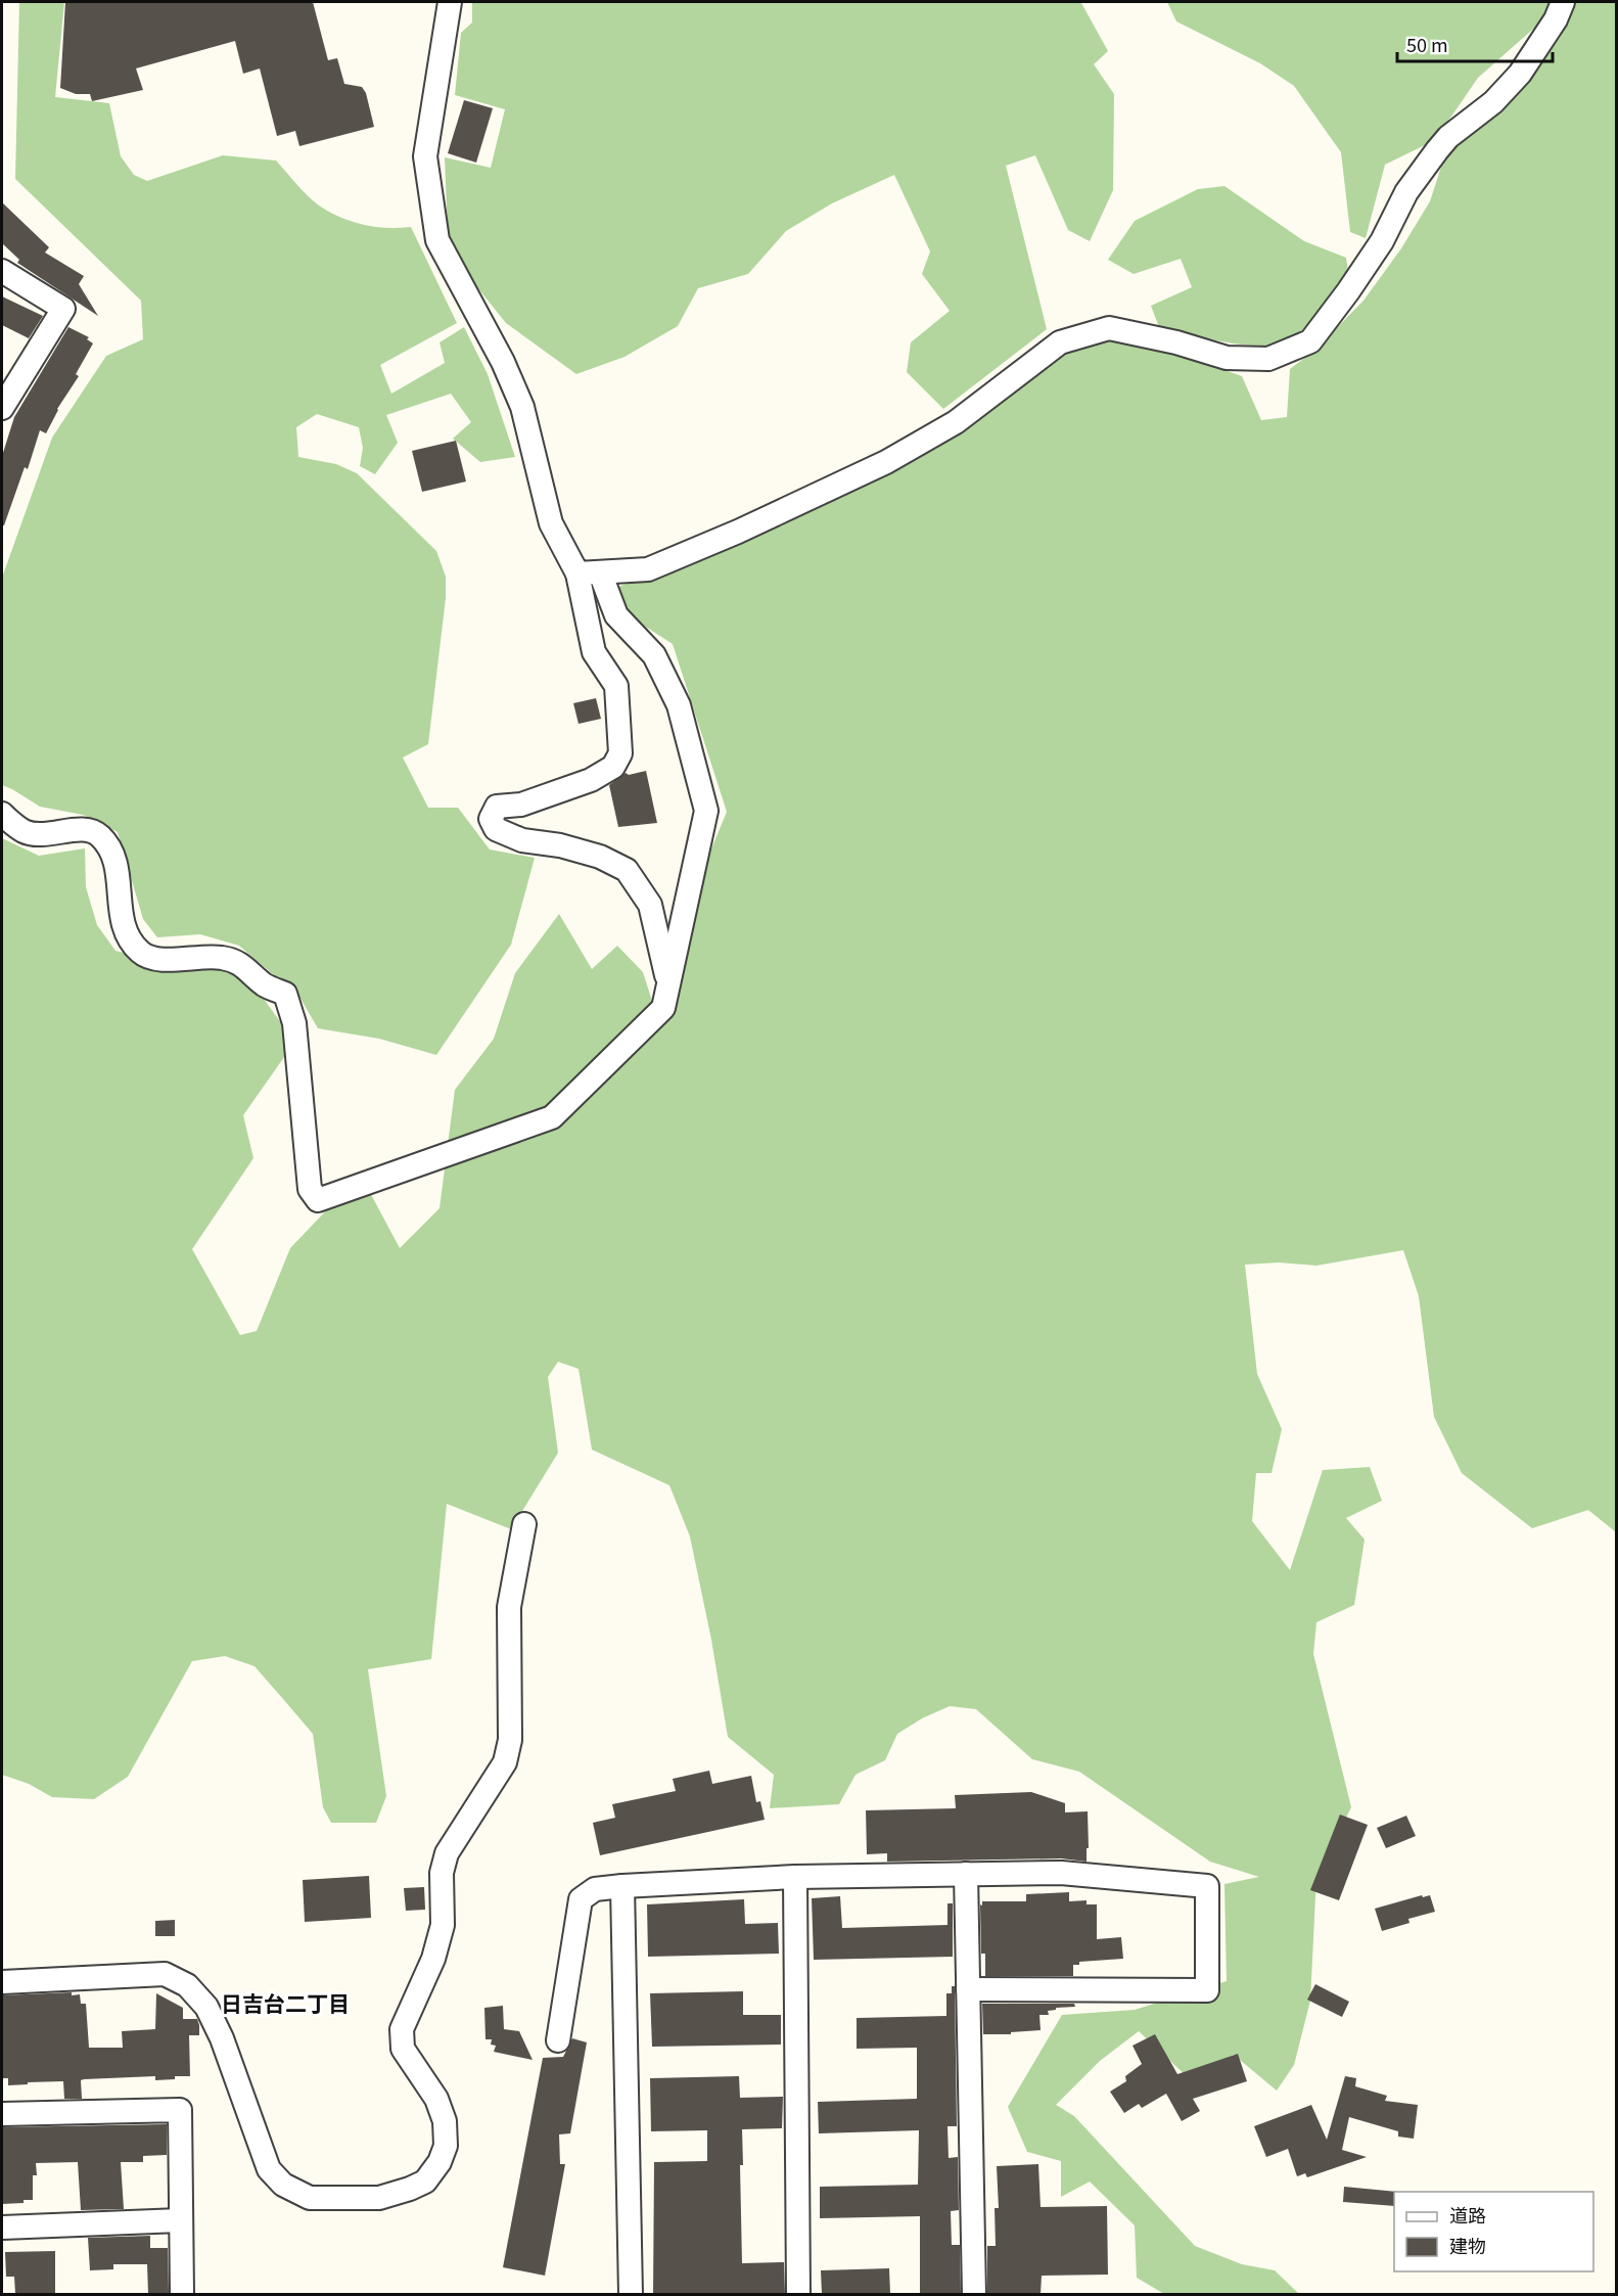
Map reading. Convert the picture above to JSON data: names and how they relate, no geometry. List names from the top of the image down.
{
  "districts": ["日吉台二丁目"],
  "legend": ["道路", "建物"],
  "scale_bar": "50 m"
}
